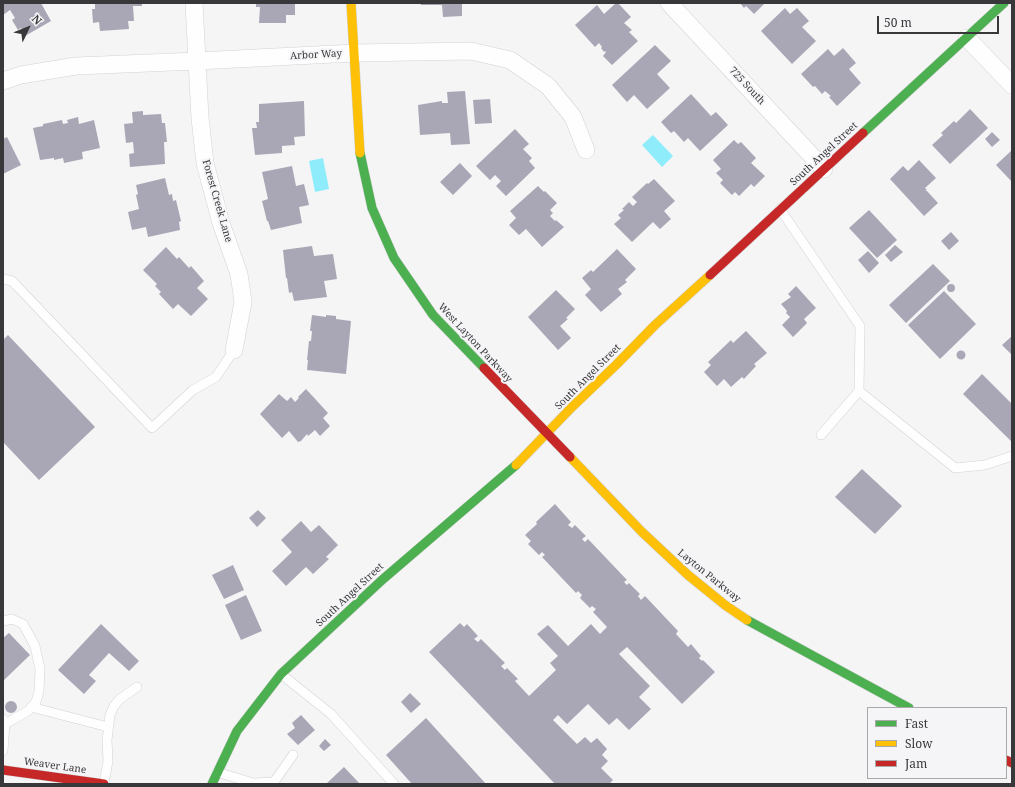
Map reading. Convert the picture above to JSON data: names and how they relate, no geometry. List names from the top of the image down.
{
  "streets": {
    "main road": [
      "South Angel Street",
      "West Layton Parkway",
      "Layton Parkway",
      "Weaver Lane"
    ],
    "street": ["Arbor Way", "725 South", "Forest Creek Lane"]
  },
  "crossings": [
    ["Arbor Way", "Forest Creek Lane"],
    ["Arbor Way", "West Layton Parkway"],
    ["725 South", "South Angel Street"],
    ["South Angel Street", "West Layton Parkway"],
    ["South Angel Street", "Layton Parkway"],
    ["West Layton Parkway", "Layton Parkway"]
  ],
  "legend": ["Fast", "Slow", "Jam"],
  "scale_bar": "50 m",
  "north": "top right"
}
